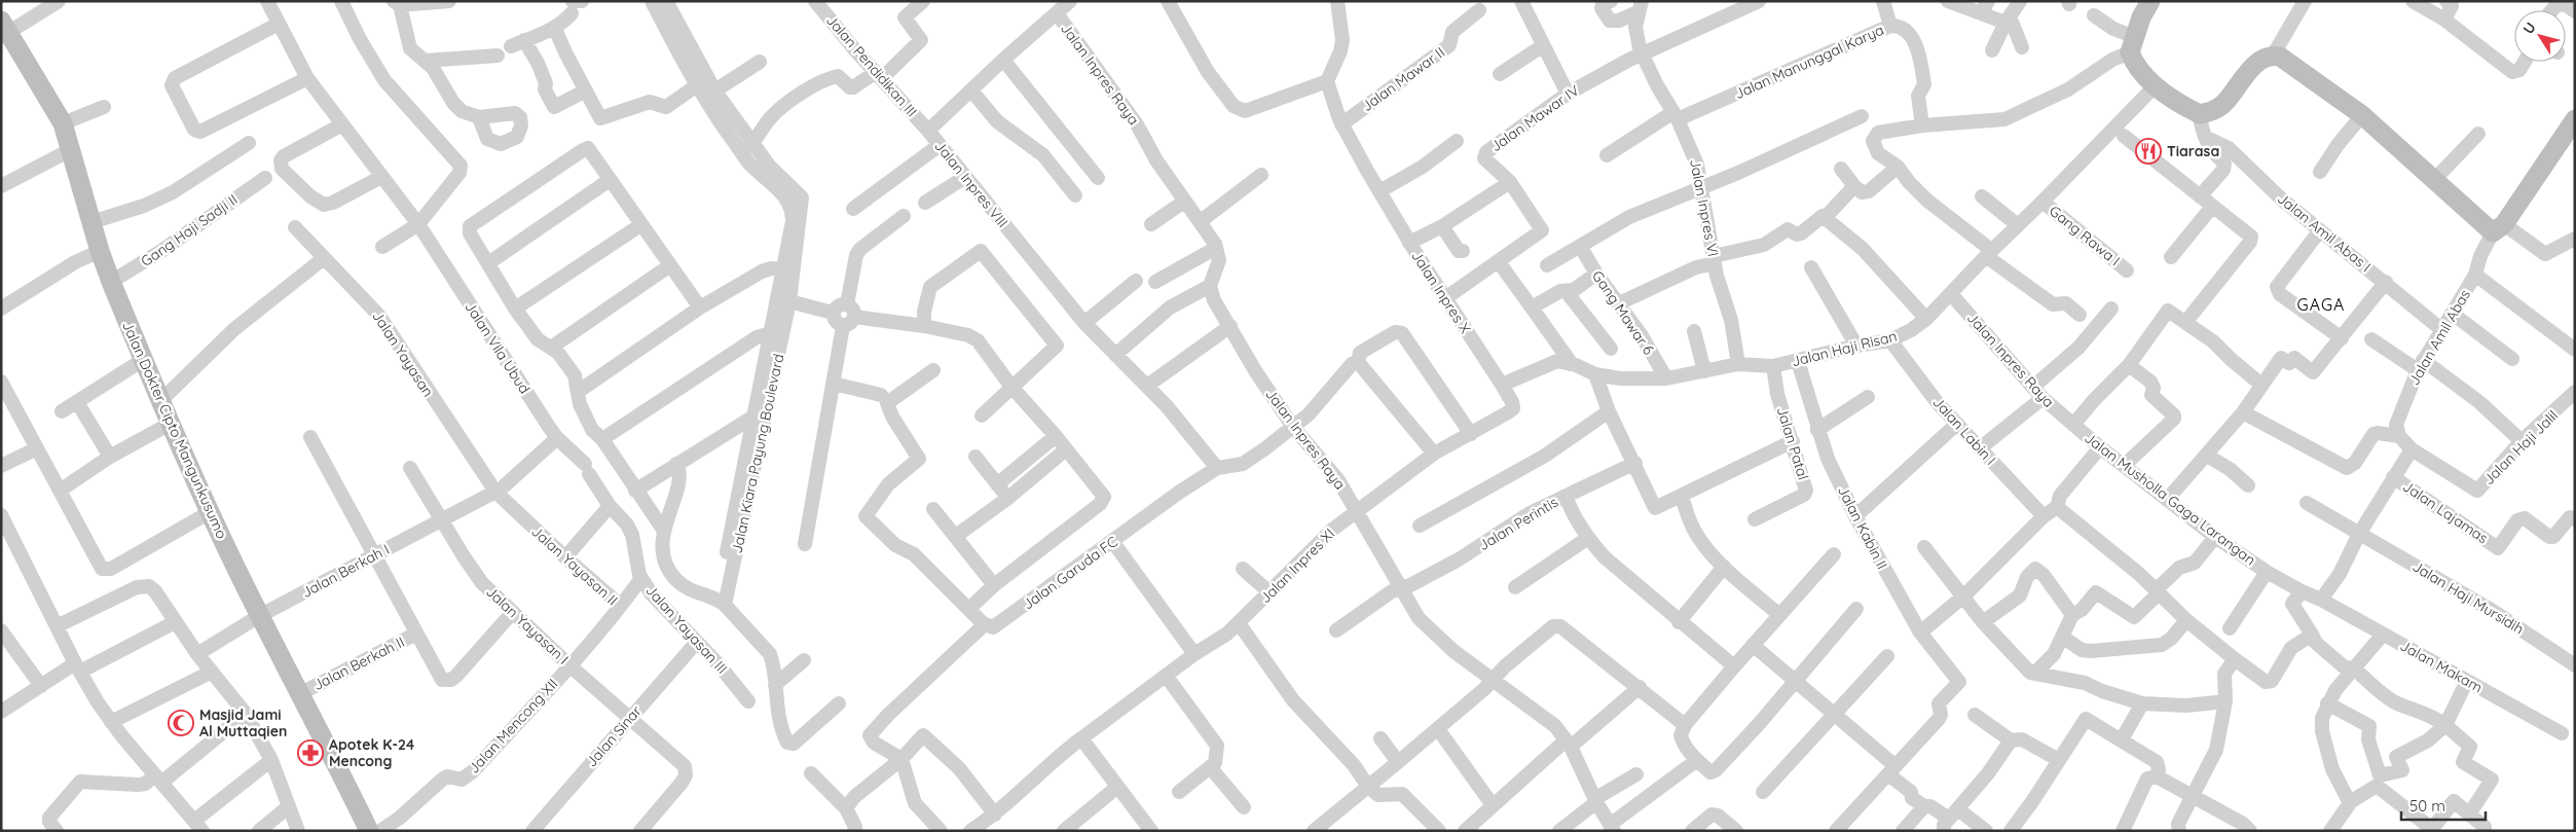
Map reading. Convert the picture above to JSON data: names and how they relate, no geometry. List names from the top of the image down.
{
  "streets": {
    "main road": ["Jalan Dokter Cipto Mangunkusumo"],
    "street": [
      "Jalan Manunggal Karya",
      "Jalan Pendidikan III",
      "Jalan Inpres Raya",
      "Jalan Mawar II",
      "Jalan Mawar IV",
      "Jalan Inpres VIII",
      "Jalan Inpres VI",
      "Gang Haji Sadji II",
      "Jalan Amil Abas I",
      "Gang Rawa I",
      "Jalan Inpres X",
      "Gang Mawar 6",
      "Jalan Amil Abas",
      "Jalan Vila Ubud",
      "Jalan Haji Risan",
      "Jalan Yayasan",
      "Jalan Labin I",
      "Jalan Patal",
      "Jalan Haji Jalil",
      "Jalan Kiara Payung Boulevard",
      "Jalan Musholla Gaga Larangan",
      "Jalan Lajamas",
      "Jalan Perintis",
      "Jalan Kabin II",
      "Jalan Yayasan II",
      "Jalan Inpres XI",
      "Jalan Berkah I",
      "Jalan Garuda FC",
      "Jalan Haji Mursidih",
      "Jalan Yayasan I",
      "Jalan Yayasan III",
      "Jalan Berkah II",
      "Jalan Makam",
      "Jalan Mencong XII",
      "Jalan Sinar"
    ]
  },
  "crossings": [
    ["Jalan Manunggal Karya", "Jalan Inpres VI"],
    ["Jalan Pendidikan III", "Jalan Inpres VIII"],
    ["Jalan Inpres Raya", "Jalan Inpres VIII"],
    ["Jalan Inpres Raya", "Jalan Inpres X"],
    ["Jalan Inpres Raya", "Jalan Haji Risan"],
    ["Jalan Inpres Raya", "Jalan Musholla Gaga Larangan"],
    ["Jalan Inpres Raya", "Jalan Perintis"],
    ["Jalan Inpres Raya", "Jalan Inpres XI"],
    ["Jalan Inpres Raya", "Jalan Garuda FC"],
    ["Jalan Mawar II", "Jalan Inpres X"],
    ["Jalan Mawar IV", "Jalan Inpres VI"],
    ["Jalan Inpres VIII", "Jalan Garuda FC"],
    ["Jalan Inpres VI", "Jalan Haji Risan"],
    ["Gang Haji Sadji II", "Jalan Dokter Cipto Mangunkusumo"],
    ["Jalan Amil Abas I", "Jalan Amil Abas"],
    ["Gang Rawa I", "Jalan Haji Risan"],
    ["Jalan Inpres X", "Jalan Haji Risan"],
    ["Jalan Inpres X", "Jalan Inpres XI"],
    ["Jalan Inpres X", "Jalan Garuda FC"],
    ["Gang Mawar 6", "Jalan Haji Risan"],
    ["Jalan Vila Ubud", "Jalan Yayasan III"],
    ["Jalan Haji Risan", "Jalan Labin I"],
    ["Jalan Haji Risan", "Jalan Patal"],
    ["Jalan Haji Risan", "Jalan Kabin II"],
    ["Jalan Yayasan", "Jalan Yayasan II"],
    ["Jalan Yayasan", "Jalan Berkah I"],
    ["Jalan Dokter Cipto Mangunkusumo", "Jalan Berkah I"],
    ["Jalan Dokter Cipto Mangunkusumo", "Jalan Berkah II"],
    ["Jalan Musholla Gaga Larangan", "Jalan Makam"],
    ["Jalan Yayasan II", "Jalan Berkah I"],
    ["Jalan Yayasan II", "Jalan Yayasan I"],
    ["Jalan Yayasan II", "Jalan Mencong XII"],
    ["Jalan Berkah I", "Jalan Yayasan I"],
    ["Jalan Yayasan I", "Jalan Mencong XII"],
    ["Jalan Yayasan I", "Jalan Sinar"],
    ["Jalan Yayasan III", "Jalan Sinar"]
  ],
  "districts": ["GAGA"],
  "places": {
    "restaurant": ["Tiarasa"],
    "mosque": ["Masjid Jami Al Muttaqien"],
    "pharmacy": ["Apotek K-24 Mencong"]
  },
  "scale_bar": "50 m",
  "north": "top left"
}
